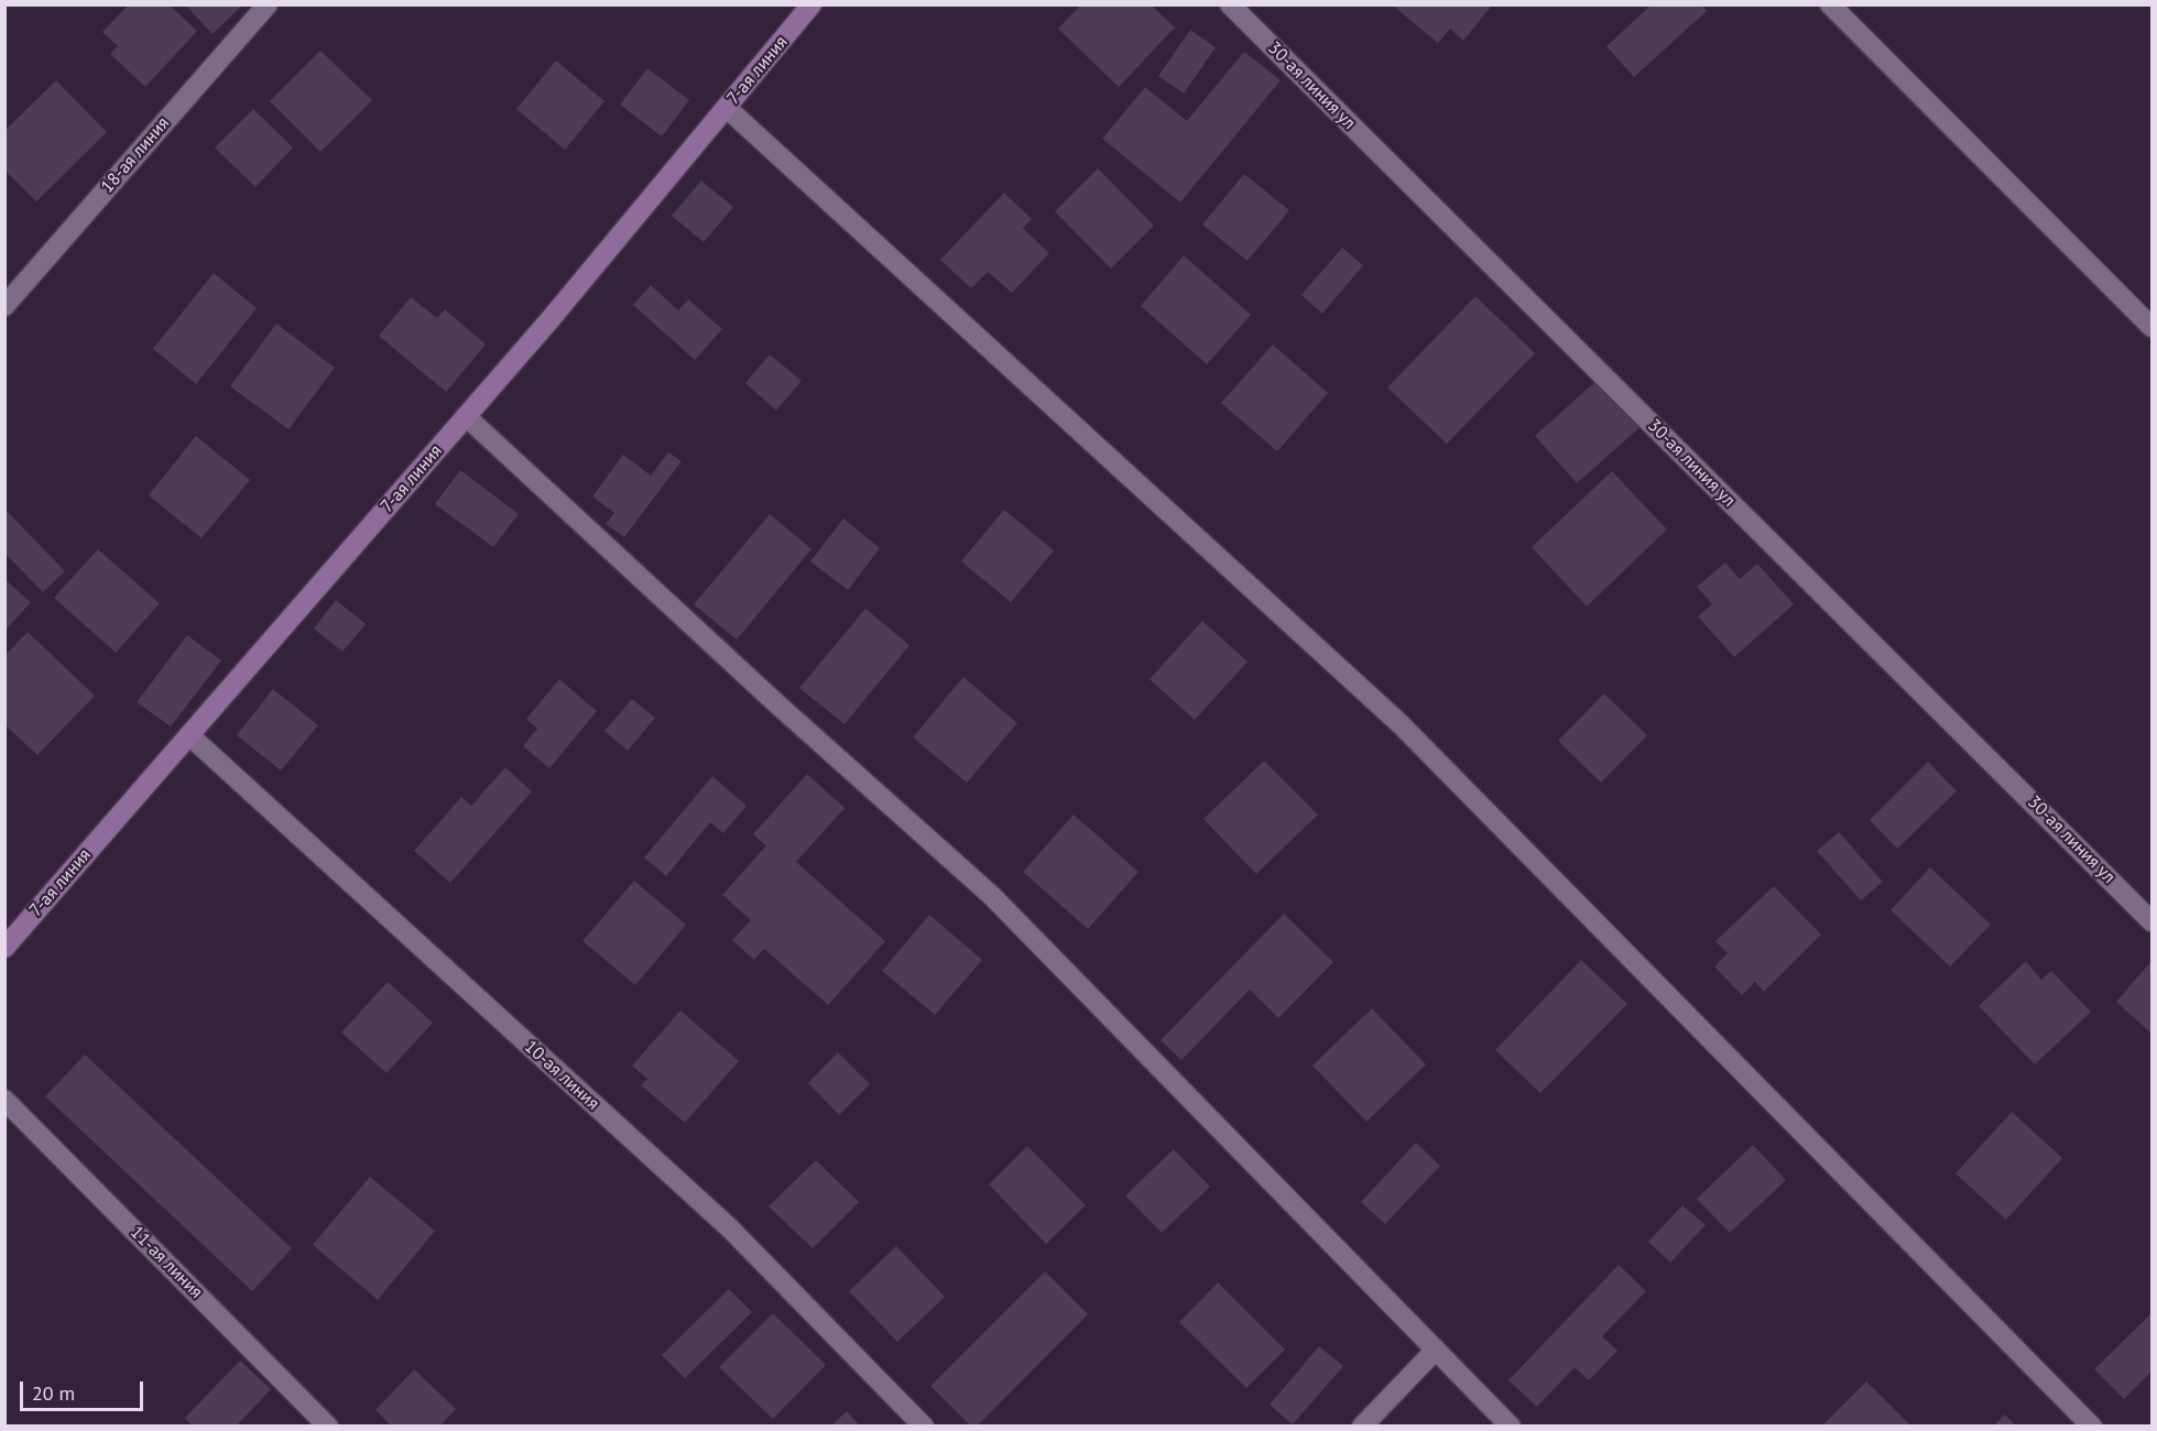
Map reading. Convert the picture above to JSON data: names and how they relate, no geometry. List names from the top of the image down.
{
  "streets": {
    "street": [
      "7-ая линия",
      "30-ая линия ул",
      "18-ая линия",
      "10-ая линия",
      "11-ая линия"
    ]
  },
  "crossings": [
    ["7-ая линия", "10-ая линия"]
  ],
  "scale_bar": "20 m"
}
